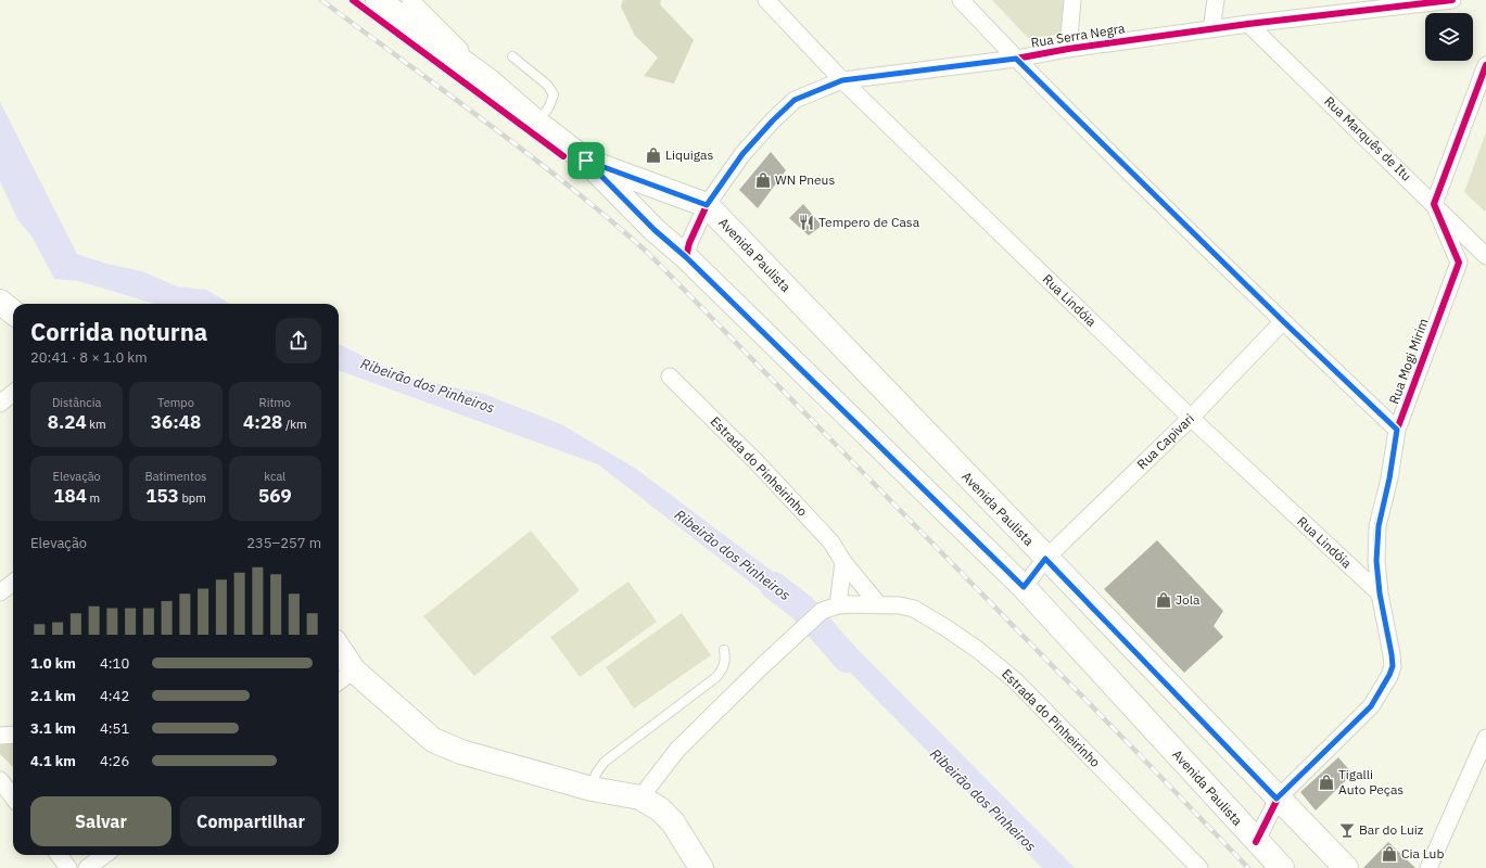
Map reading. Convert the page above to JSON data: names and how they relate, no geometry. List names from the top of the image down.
{
  "streets": {
    "main road": ["Avenida Paulista"],
    "street": [
      "Rua Serra Negra",
      "Rua Marquês de Itu",
      "Rua Lindóia",
      "Rua Mogi Mirim",
      "Rua Capivari",
      "Estrada do Pinheirinho"
    ]
  },
  "crossings": [
    ["Rua Serra Negra", "Rua Marquês de Itu"],
    ["Rua Serra Negra", "Avenida Paulista"],
    ["Rua Serra Negra", "Rua Lindóia"],
    ["Avenida Paulista", "Rua Mogi Mirim"],
    ["Avenida Paulista", "Rua Capivari"],
    ["Rua Lindóia", "Rua Mogi Mirim"],
    ["Rua Lindóia", "Rua Capivari"]
  ],
  "water": ["Ribeirão dos Pinheiros"],
  "places": {
    "shop": [
      "Liquigas",
      "WN Pneus",
      "Jola",
      "Tigalli Auto Peças",
      "Cia Lub"
    ],
    "restaurant": ["Tempero de Casa"],
    "bar": ["Bar do Luiz"]
  },
  "page": {
    "heading": ["Corrida noturna", "20:41 · 8 × 1.0 km"],
    "stats": [
      ["Distância", "8.24 km"],
      ["Tempo", "36:48"],
      ["Ritmo", "4:28 /km"],
      ["Elevação", "184 m"],
      ["Batimentos", "153 bpm"],
      ["kcal", "569"]
    ],
    "chart": ["Elevação", "235–257 m"],
    "list": [
      {
        "name": "1.0 km",
        "note": "4:10"
      },
      {
        "name": "2.1 km",
        "note": "4:42"
      },
      {
        "name": "3.1 km",
        "note": "4:51"
      },
      {
        "name": "4.1 km",
        "note": "4:26"
      }
    ],
    "buttons": ["Salvar", "Compartilhar"]
  }
}
